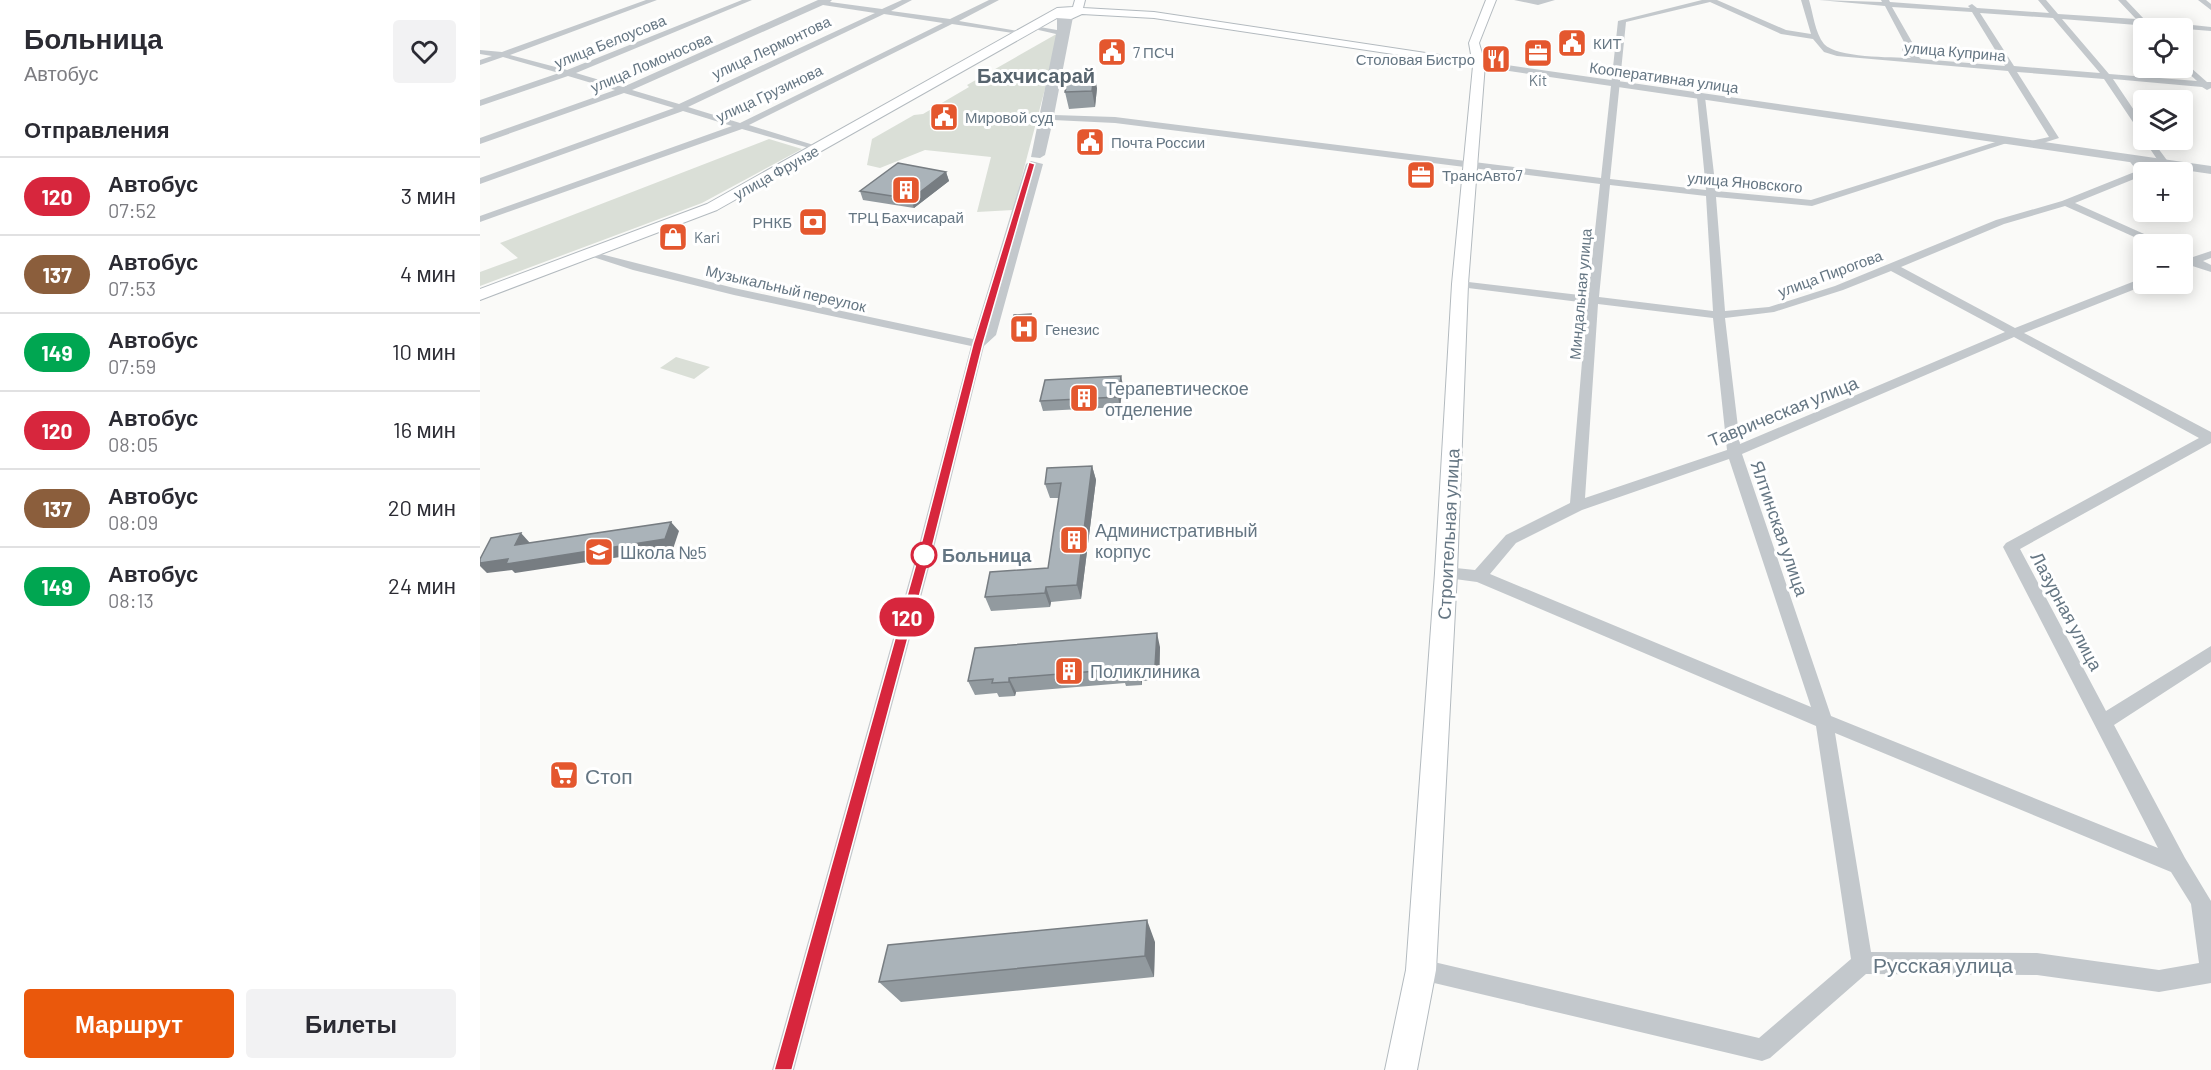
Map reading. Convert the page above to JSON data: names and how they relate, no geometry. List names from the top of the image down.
{
  "streets": {
    "main road": ["Кооперативная улица", "улица Фрунзе", "Строительная улица"],
    "street": [
      "улица Белоусова",
      "улица Лермонтова",
      "улица Куприна",
      "улица Ломоносова",
      "улица Грузинова",
      "улица Яновского",
      "улица Пирогова",
      "Музыкальный переулок",
      "Миндальная улица",
      "Таврическая улица",
      "Ялтинская улица",
      "Лазурная улица",
      "Русская улица"
    ]
  },
  "crossings": [
    ["улица Куприна", "Миндальная улица"],
    ["Кооперативная улица", "улица Фрунзе"],
    ["Кооперативная улица", "улица Яновского"],
    ["Кооперативная улица", "улица Пирогова"],
    ["Кооперативная улица", "Миндальная улица"],
    ["Кооперативная улица", "Ялтинская улица"],
    ["Кооперативная улица", "Строительная улица"],
    ["улица Фрунзе", "Музыкальный переулок"],
    ["улица Яновского", "Миндальная улица"],
    ["улица Яновского", "Ялтинская улица"],
    ["улица Яновского", "Строительная улица"],
    ["улица Пирогова", "Миндальная улица"],
    ["улица Пирогова", "Ялтинская улица"],
    ["улица Пирогова", "Строительная улица"],
    ["Миндальная улица", "Таврическая улица"],
    ["Таврическая улица", "Ялтинская улица"],
    ["Ялтинская улица", "Русская улица"],
    ["Строительная улица", "Русская улица"],
    ["Лазурная улица", "Русская улица"]
  ],
  "districts": ["Бахчисарай"],
  "places": {
    "public building": [
      "КИТ",
      "7 ПСЧ",
      "Мировой суд",
      "Почта России"
    ],
    "office": ["Kit", "ТрансАвто7"],
    "restaurant": ["Столовая Бистро"],
    "building": [
      "ТРЦ Бахчисарай",
      "Терапевтическое отделение",
      "Административный корпус",
      "Поликлиника"
    ],
    "bank": ["РНКБ"],
    "shop": ["Kari"],
    "hospital": ["Генезис"],
    "school or university": ["Школа №5"],
    "other": ["Больница"],
    "supermarket": ["Стоп"]
  },
  "lines": ["bus line 120"],
  "page": {
    "heading": [
      ["Больница", "Автобус"],
      "Отправления"
    ],
    "on_map": "120",
    "map_buttons": ["+", "−"],
    "list": [
      {
        "mark": "120",
        "name": "Автобус",
        "note": "07:52",
        "value": "3 мин"
      },
      {
        "mark": "137",
        "name": "Автобус",
        "note": "07:53",
        "value": "4 мин"
      },
      {
        "mark": "149",
        "name": "Автобус",
        "note": "07:59",
        "value": "10 мин"
      },
      {
        "mark": "120",
        "name": "Автобус",
        "note": "08:05",
        "value": "16 мин"
      },
      {
        "mark": "137",
        "name": "Автобус",
        "note": "08:09",
        "value": "20 мин"
      },
      {
        "mark": "149",
        "name": "Автобус",
        "note": "08:13",
        "value": "24 мин"
      }
    ],
    "buttons": ["Маршрут", "Билеты"]
  }
}
